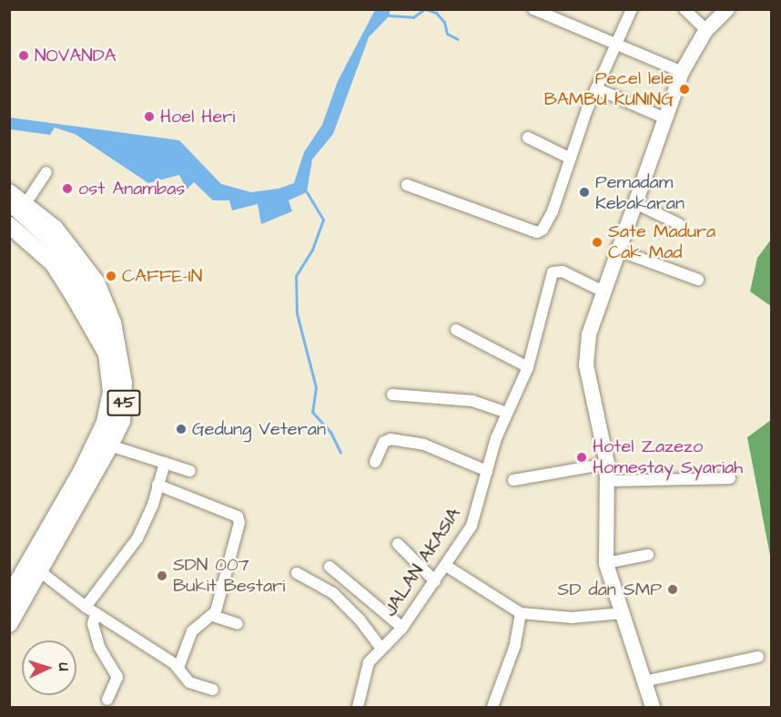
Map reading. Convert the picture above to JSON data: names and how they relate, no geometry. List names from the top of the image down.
{
  "streets": {
    "highway": ["45"],
    "street": ["JALAN AKASIA"]
  },
  "places": [
    "NOVANDA",
    "Pecel lele BAMBU KUNING",
    "Hoel Heri",
    "ost Anambas",
    "Pemadam Kebakaran",
    "Sate Madura Cak Mad",
    "CAFFE-IN",
    "Gedung Veteran",
    "Hotel Zazezo Homestay Syariah",
    "SDN 007 Bukit Bestari",
    "SD dan SMP"
  ],
  "north": "right"
}
